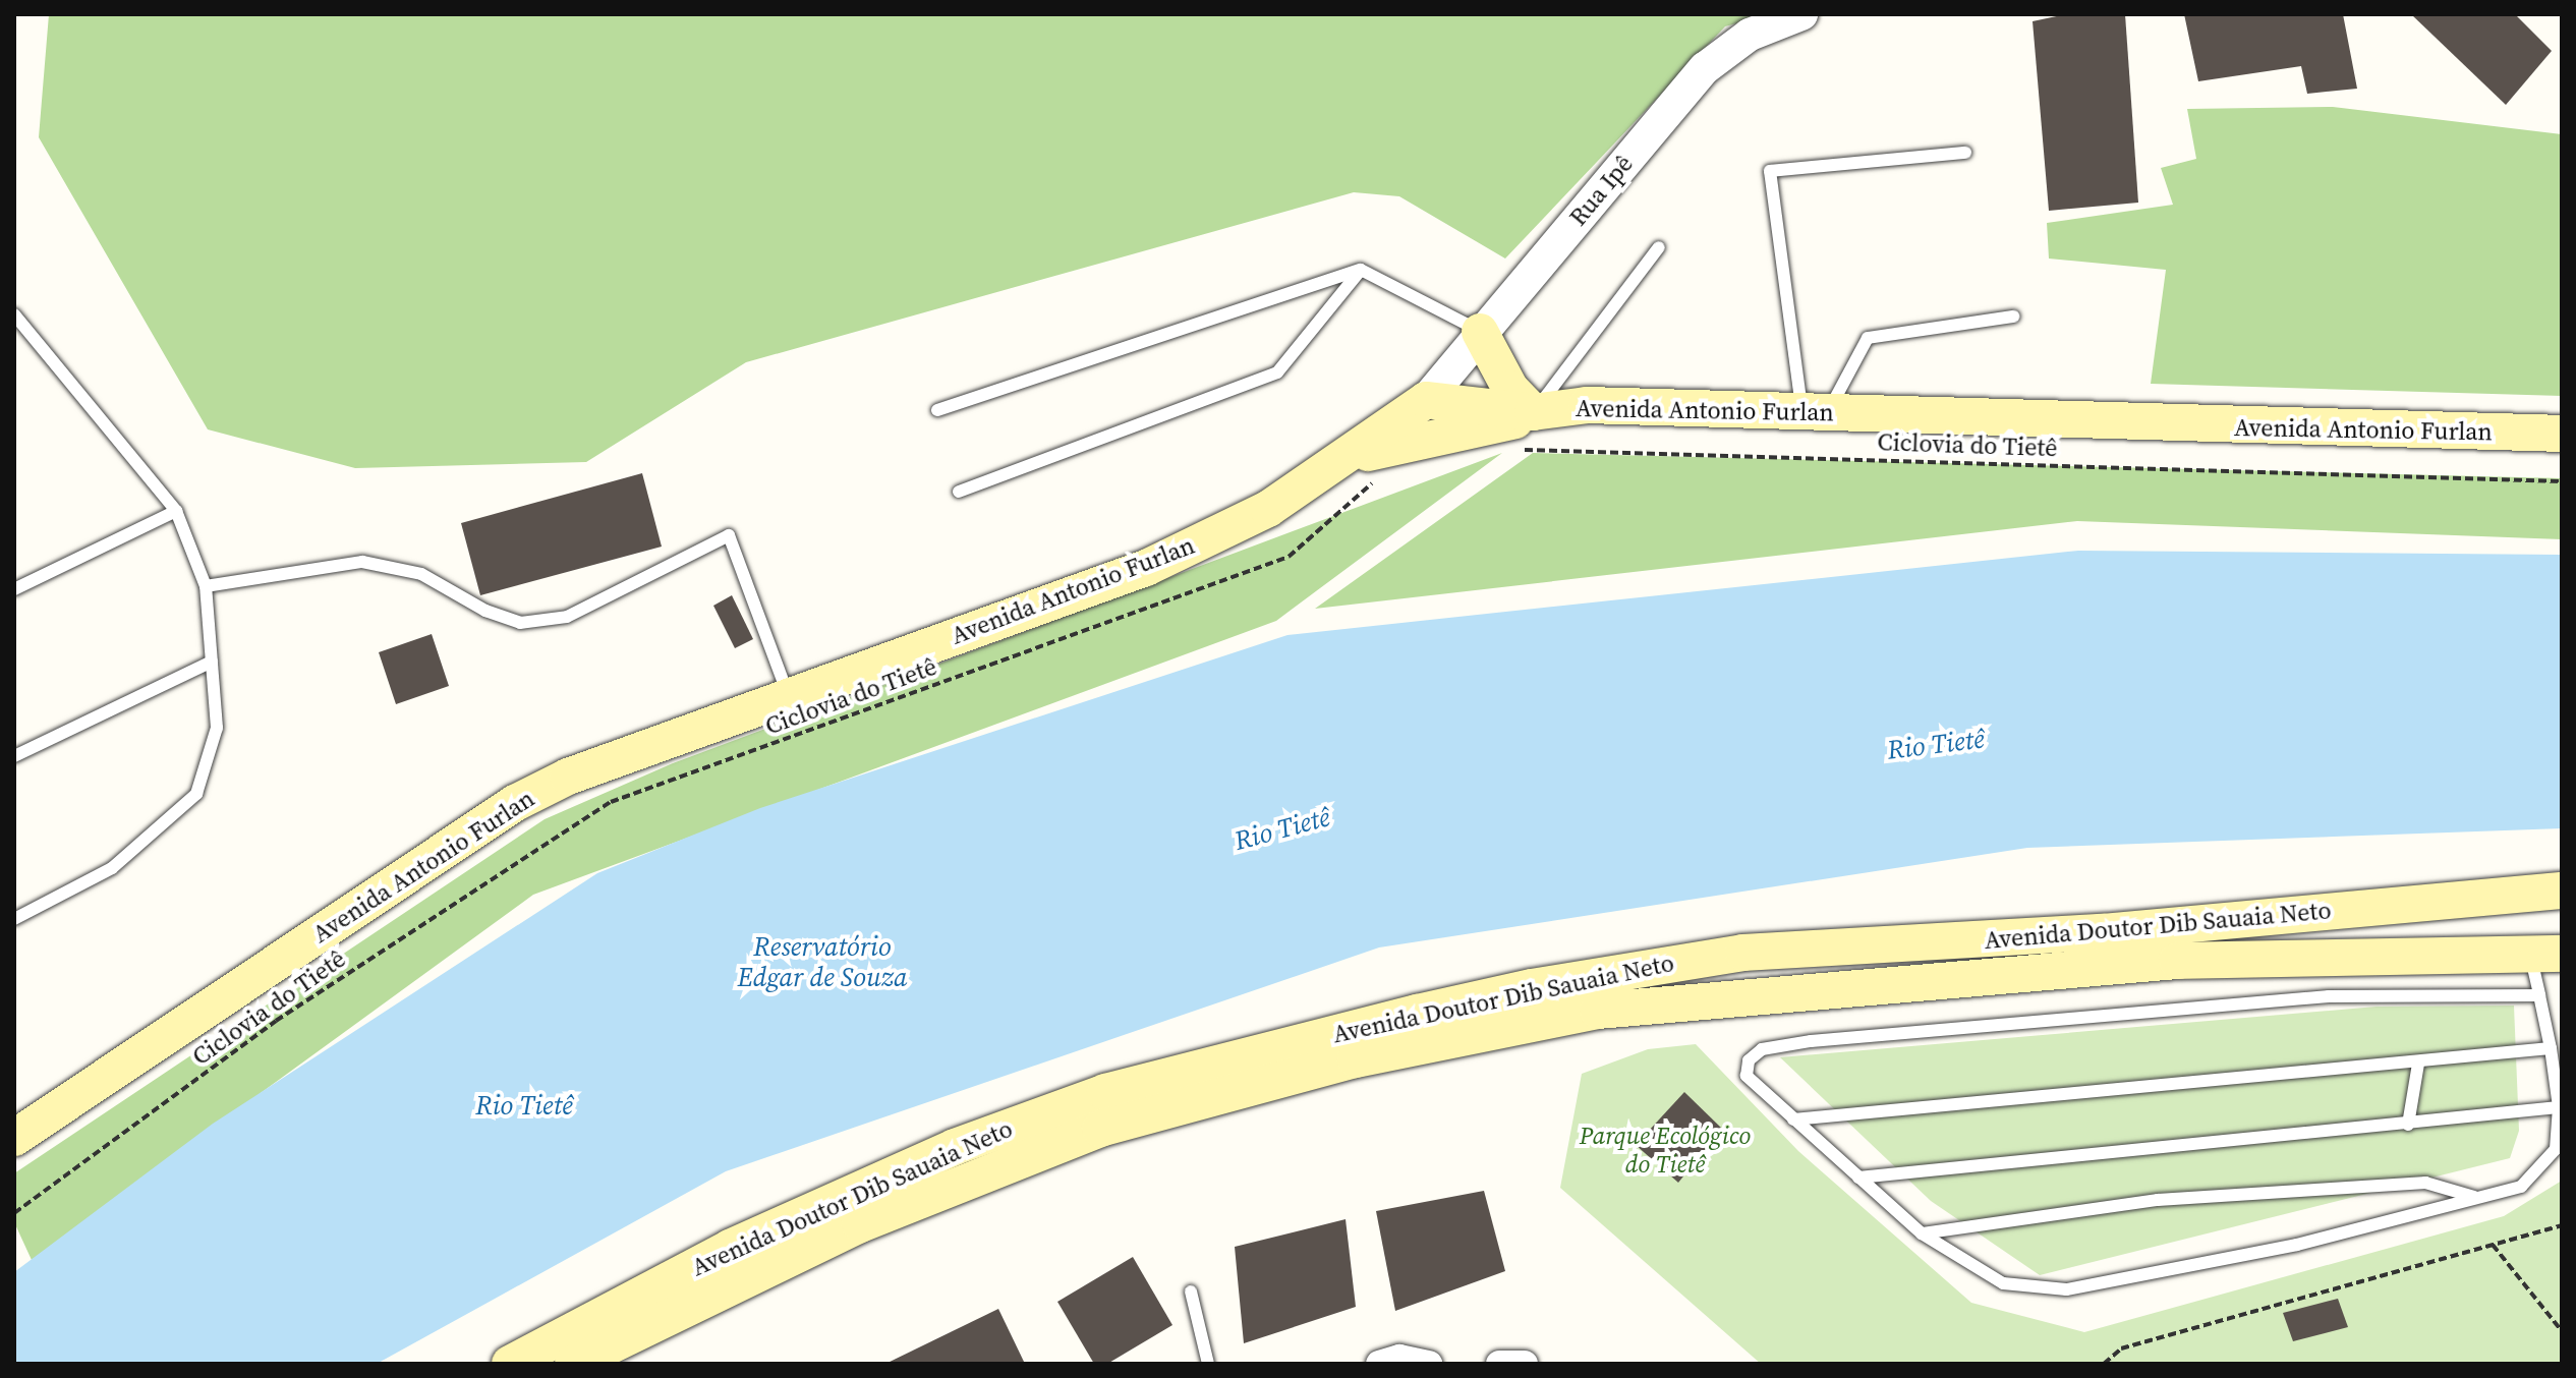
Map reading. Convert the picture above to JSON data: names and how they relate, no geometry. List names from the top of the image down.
{
  "streets": {
    "main road": ["Avenida Antonio Furlan", "Avenida Doutor Dib Sauaia Neto"],
    "street": ["Rua Ipê"],
    "path": ["Ciclovia do Tietê"]
  },
  "crossings": [
    ["Rua Ipê", "Avenida Antonio Furlan"],
    ["Avenida Antonio Furlan", "Ciclovia do Tietê"]
  ],
  "water": ["Rio Tietê", "Reservatório Edgar de Souza"],
  "parks": ["Parque Ecológico do Tietê"]
}
